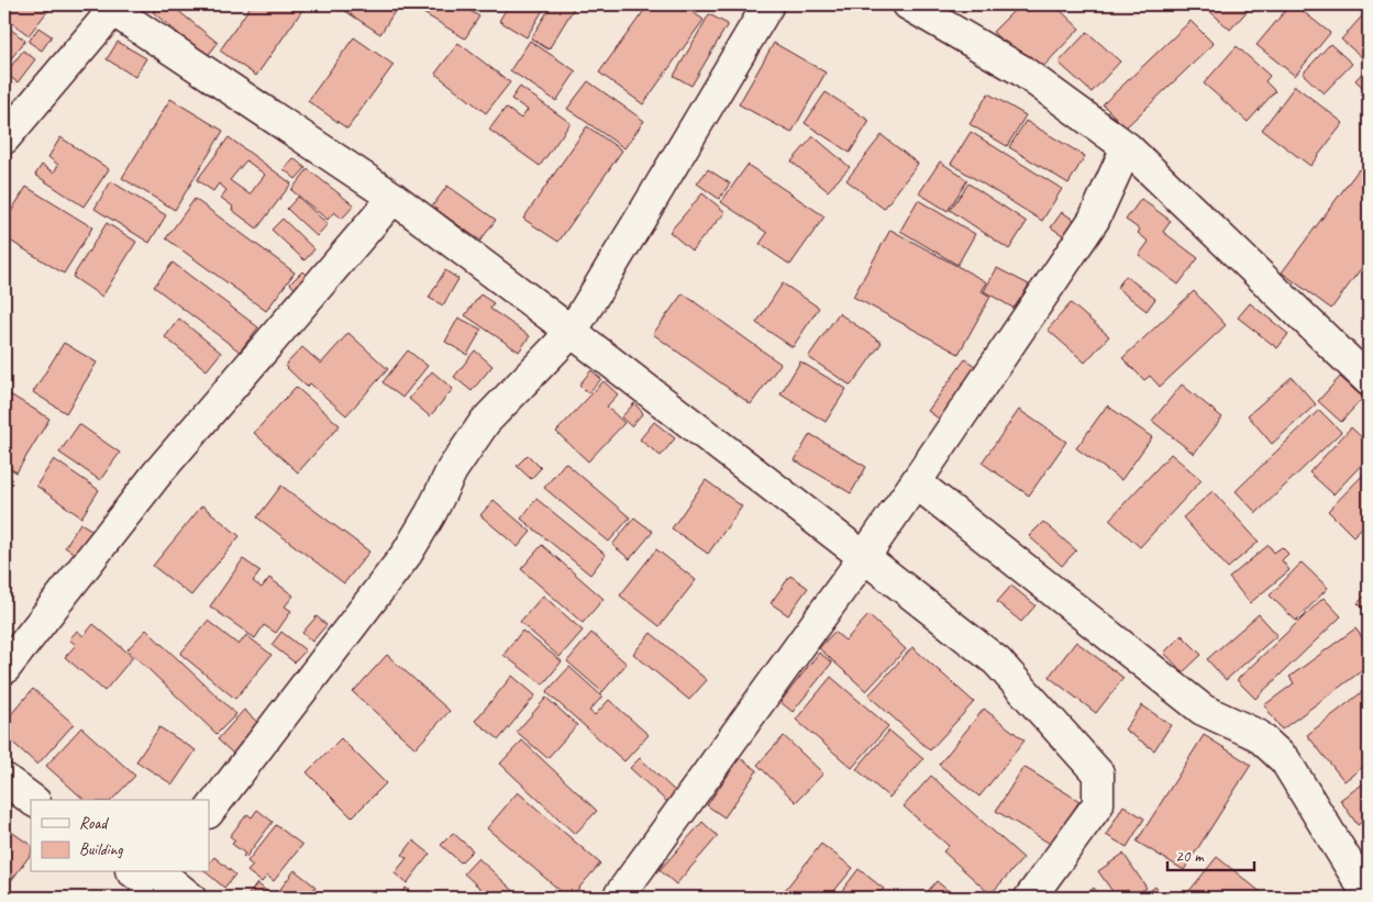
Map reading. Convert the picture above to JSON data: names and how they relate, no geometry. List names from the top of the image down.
{
  "legend": ["Road", "Building"],
  "scale_bar": "20 m"
}
